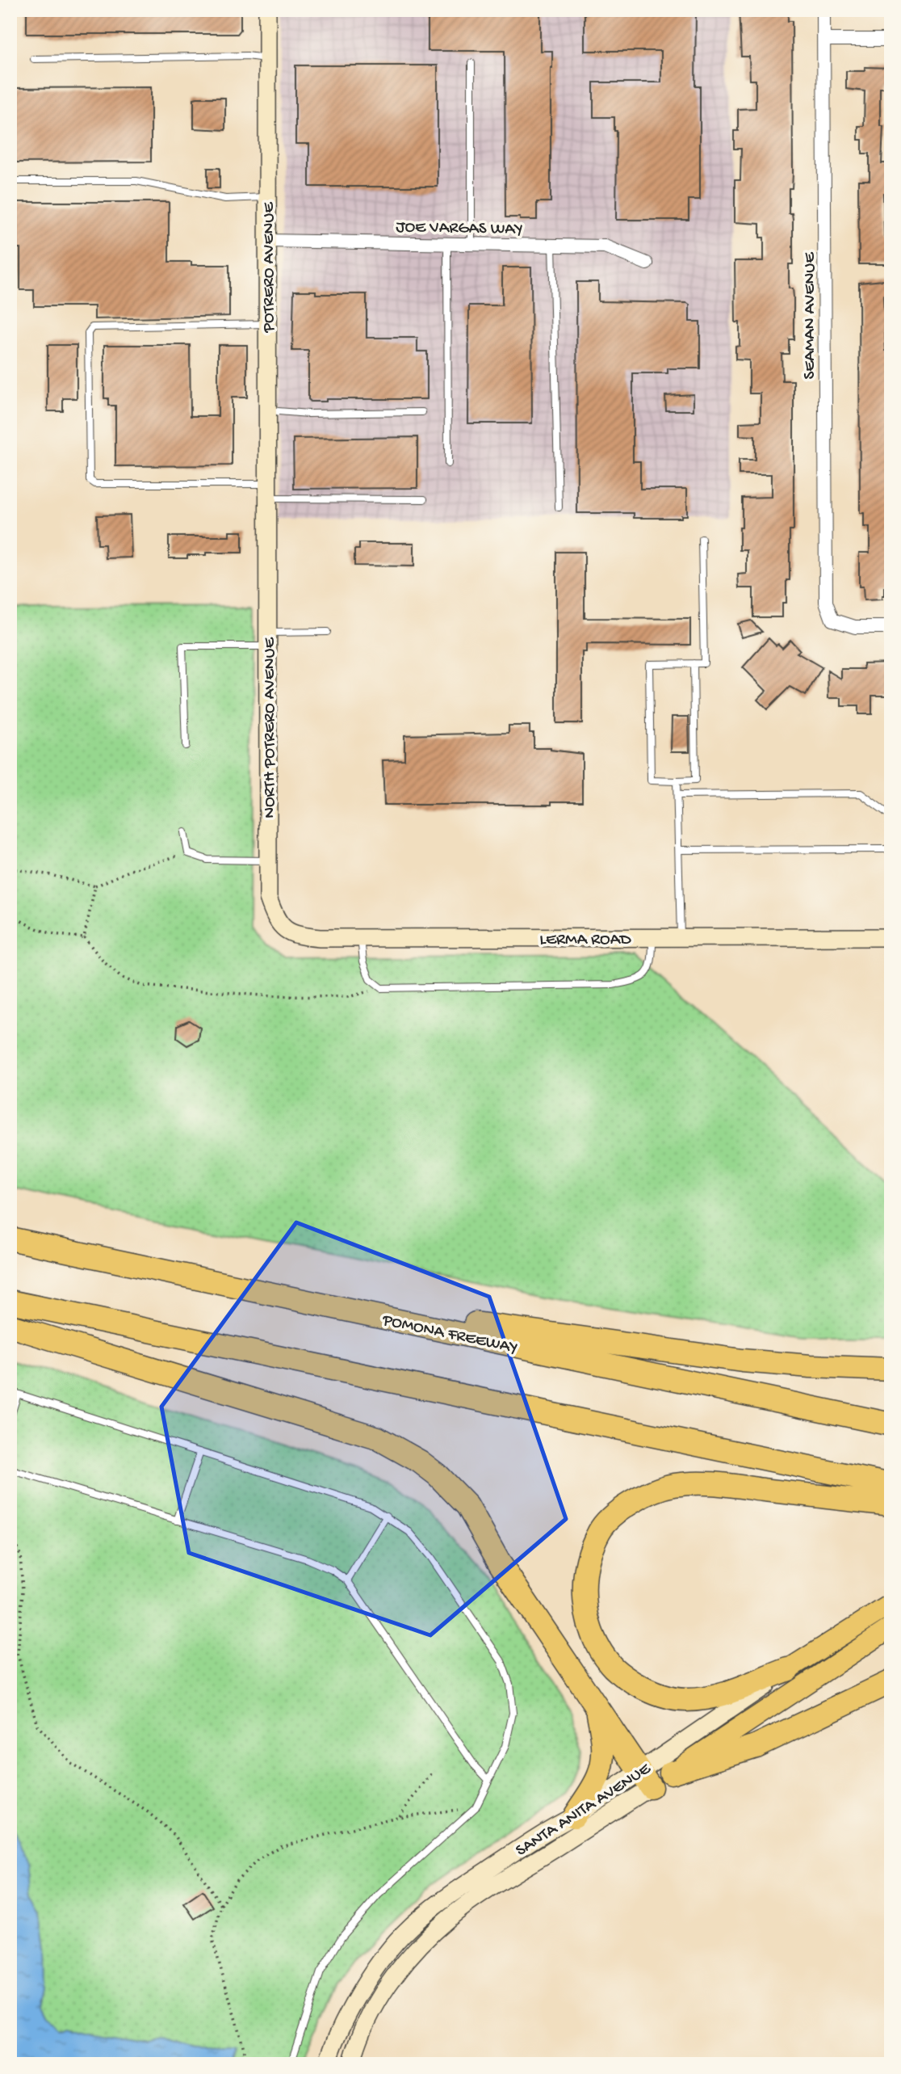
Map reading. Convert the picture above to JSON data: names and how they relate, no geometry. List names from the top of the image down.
{
  "streets": {
    "highway": ["POMONA FREEWAY"],
    "main road": ["SANTA ANITA AVENUE"],
    "street": [
      "JOE VARGAS WAY",
      "POTRERO AVENUE",
      "SEAMAN AVENUE",
      "NORTH POTRERO AVENUE",
      "LERMA ROAD"
    ]
  },
  "crossings": [
    ["JOE VARGAS WAY", "POTRERO AVENUE"],
    ["POTRERO AVENUE", "NORTH POTRERO AVENUE"],
    ["NORTH POTRERO AVENUE", "LERMA ROAD"]
  ]
}
